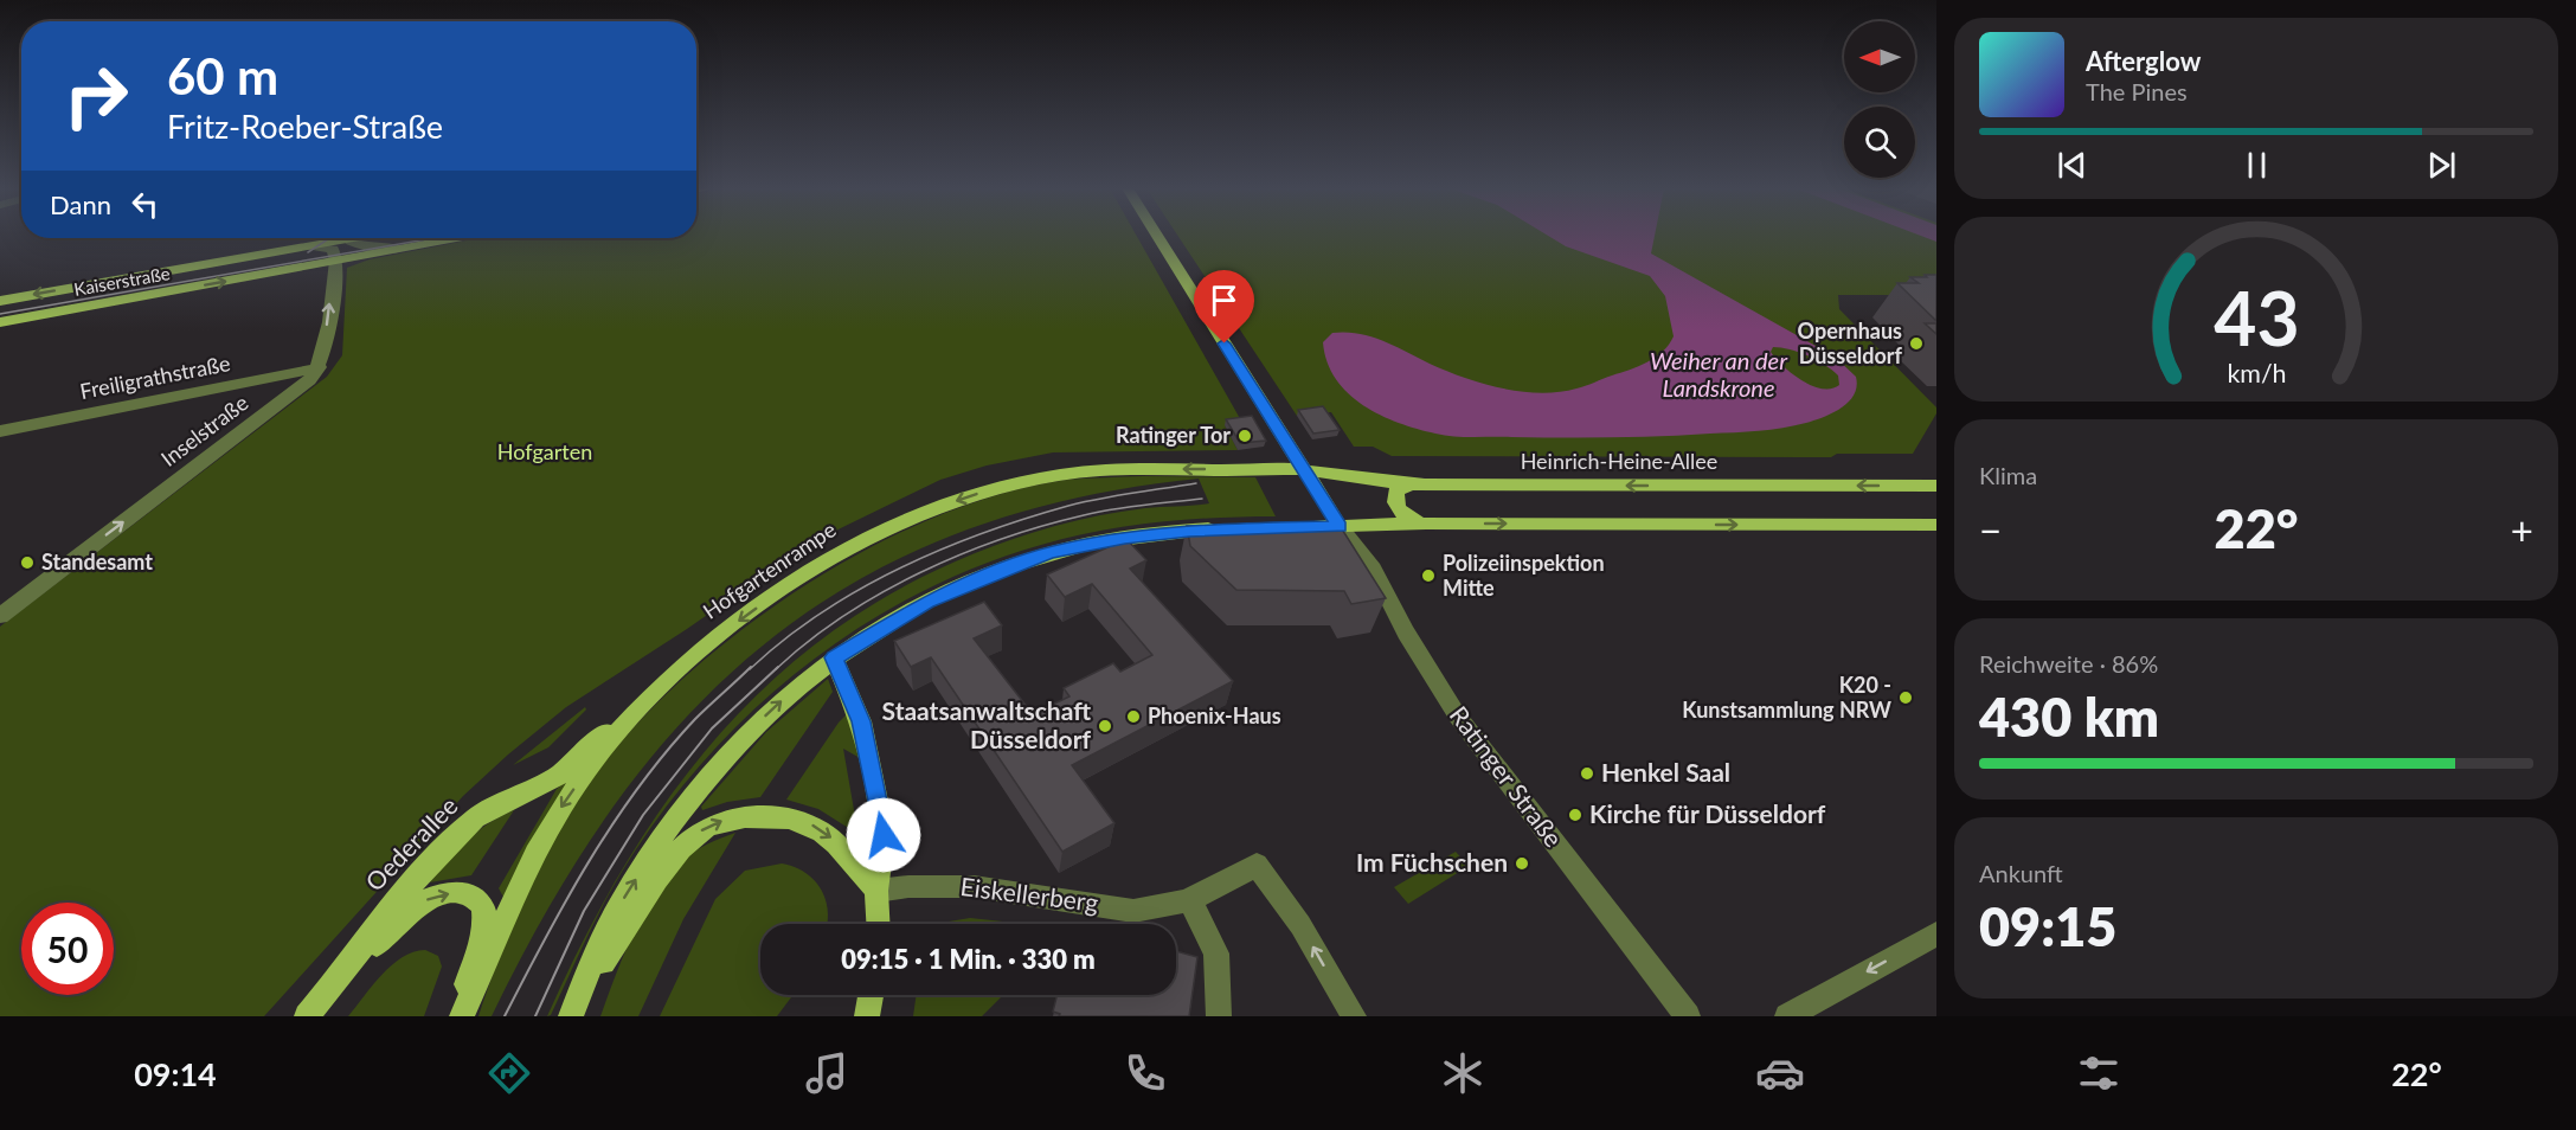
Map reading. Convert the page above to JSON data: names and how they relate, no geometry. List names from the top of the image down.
{
  "streets": {
    "main road": [
      "Kaiserstraße",
      "Heinrich-Heine-Allee",
      "Hofgartenrampe",
      "Oederallee"
    ],
    "street": [
      "Freiligrathstraße",
      "Inselstraße",
      "Ratinger Straße",
      "Eiskellerberg"
    ]
  },
  "crossings": [
    ["Freiligrathstraße", "Inselstraße"],
    ["Heinrich-Heine-Allee", "Hofgartenrampe"],
    ["Hofgartenrampe", "Oederallee"]
  ],
  "one_way": ["Inselstraße"],
  "water": ["Weiher an der Landskrone"],
  "parks": ["Hofgarten"],
  "places": [
    "Opernhaus Düsseldorf",
    "Ratinger Tor",
    "Standesamt",
    "Polizeiinspektion Mitte",
    "K20 - Kunstsammlung NRW",
    "Phoenix-Haus",
    "Staatsanwaltschaft Düsseldorf",
    "Henkel Saal",
    "Kirche für Düsseldorf",
    "Im Füchschen"
  ],
  "north": "left",
  "page": {
    "turn": ["60 m", "Fritz-Roeber-Straße"],
    "song": ["Afterglow", "The Pines"],
    "then": "Dann",
    "tile": [
      "Klima",
      ["Reichweite · 86%", "430 km"],
      ["Ankunft", "09:15"]
    ],
    "heat": ["−", "22°", "+"],
    "limit": "50",
    "trip": "09:15 · 1 Min. · 330 m",
    "tabs": ["09:14", "22°"],
    "gauge": ["43", "km/h"]
  }
}
